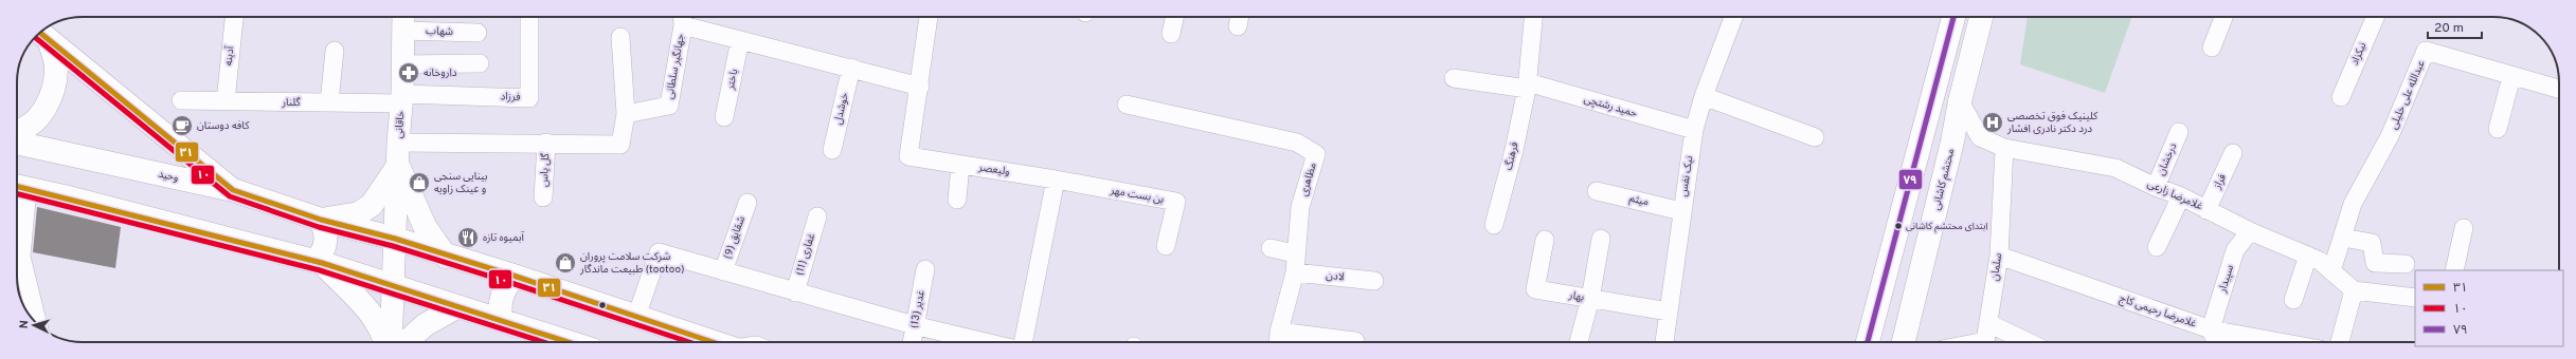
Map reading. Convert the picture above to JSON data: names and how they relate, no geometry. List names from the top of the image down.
{
  "streets": {
    "main road": ["وحید", "محتشم کاشانی"],
    "street": [
      "شهاب",
      "نیکزاد",
      "آدینه",
      "جهانگیر سلطانی",
      "باختر",
      "عبدالله علی خلیلی",
      "فرزاد",
      "گلنار",
      "حمید رشتچی",
      "خوشدل",
      "خاقانی",
      "فرهنگ",
      "درخشان",
      "گل یاس",
      "ولیعصر",
      "نیک نفس",
      "مظاهری",
      "فراز",
      "بن بست مهر",
      "غلامرضا زارعی",
      "میثم",
      "شقایق (9)",
      "غفاری (11)",
      "سلمان",
      "لادن",
      "سپیدار",
      "بهار",
      "غدیر (13)",
      "غلامرضا رحیمی کاج"
    ]
  },
  "crossings": [
    ["شهاب", "خاقانی"],
    ["آدینه", "گلنار"],
    ["جهانگیر سلطانی", "باختر"],
    ["جهانگیر سلطانی", "خوشدل"],
    ["جهانگیر سلطانی", "ولیعصر"],
    ["عبدالله علی خلیلی", "غلامرضا زارعی"],
    ["فرزاد", "گلنار"],
    ["فرزاد", "خاقانی"],
    ["گلنار", "خاقانی"],
    ["حمید رشتچی", "فرهنگ"],
    ["حمید رشتچی", "نیک نفس"],
    ["خاقانی", "وحید"],
    ["درخشان", "غلامرضا زارعی"],
    ["ولیعصر", "بن بست مهر"],
    ["نیک نفس", "میثم"],
    ["نیک نفس", "بهار"],
    ["مظاهری", "لادن"],
    ["فراز", "غلامرضا زارعی"],
    ["غلامرضا زارعی", "سلمان"],
    ["غلامرضا زارعی", "سپیدار"],
    ["سلمان", "غلامرضا رحیمی کاج"],
    ["سپیدار", "غلامرضا رحیمی کاج"]
  ],
  "places": {
    "pharmacy": ["داروخانه"],
    "hospital": ["کلینیک فوق تخصصی درد دکتر نادری افشار"],
    "cafe": ["کافه دوستان"],
    "shop": ["بینایی سنجی و عینک زاویه", "شرکت سلامت پروران طبیعت ماندگار (tootoo)"],
    "other": ["ابتدای محتشم کاشانی"],
    "restaurant": ["آبمیوه تازه"]
  },
  "lines": ["transit line ۷۹", "transit line ۳۱", "transit line ۱۰"],
  "legend": ["۳۱", "۱۰", "۷۹"],
  "scale_bar": "20 m",
  "north": "left"
}
